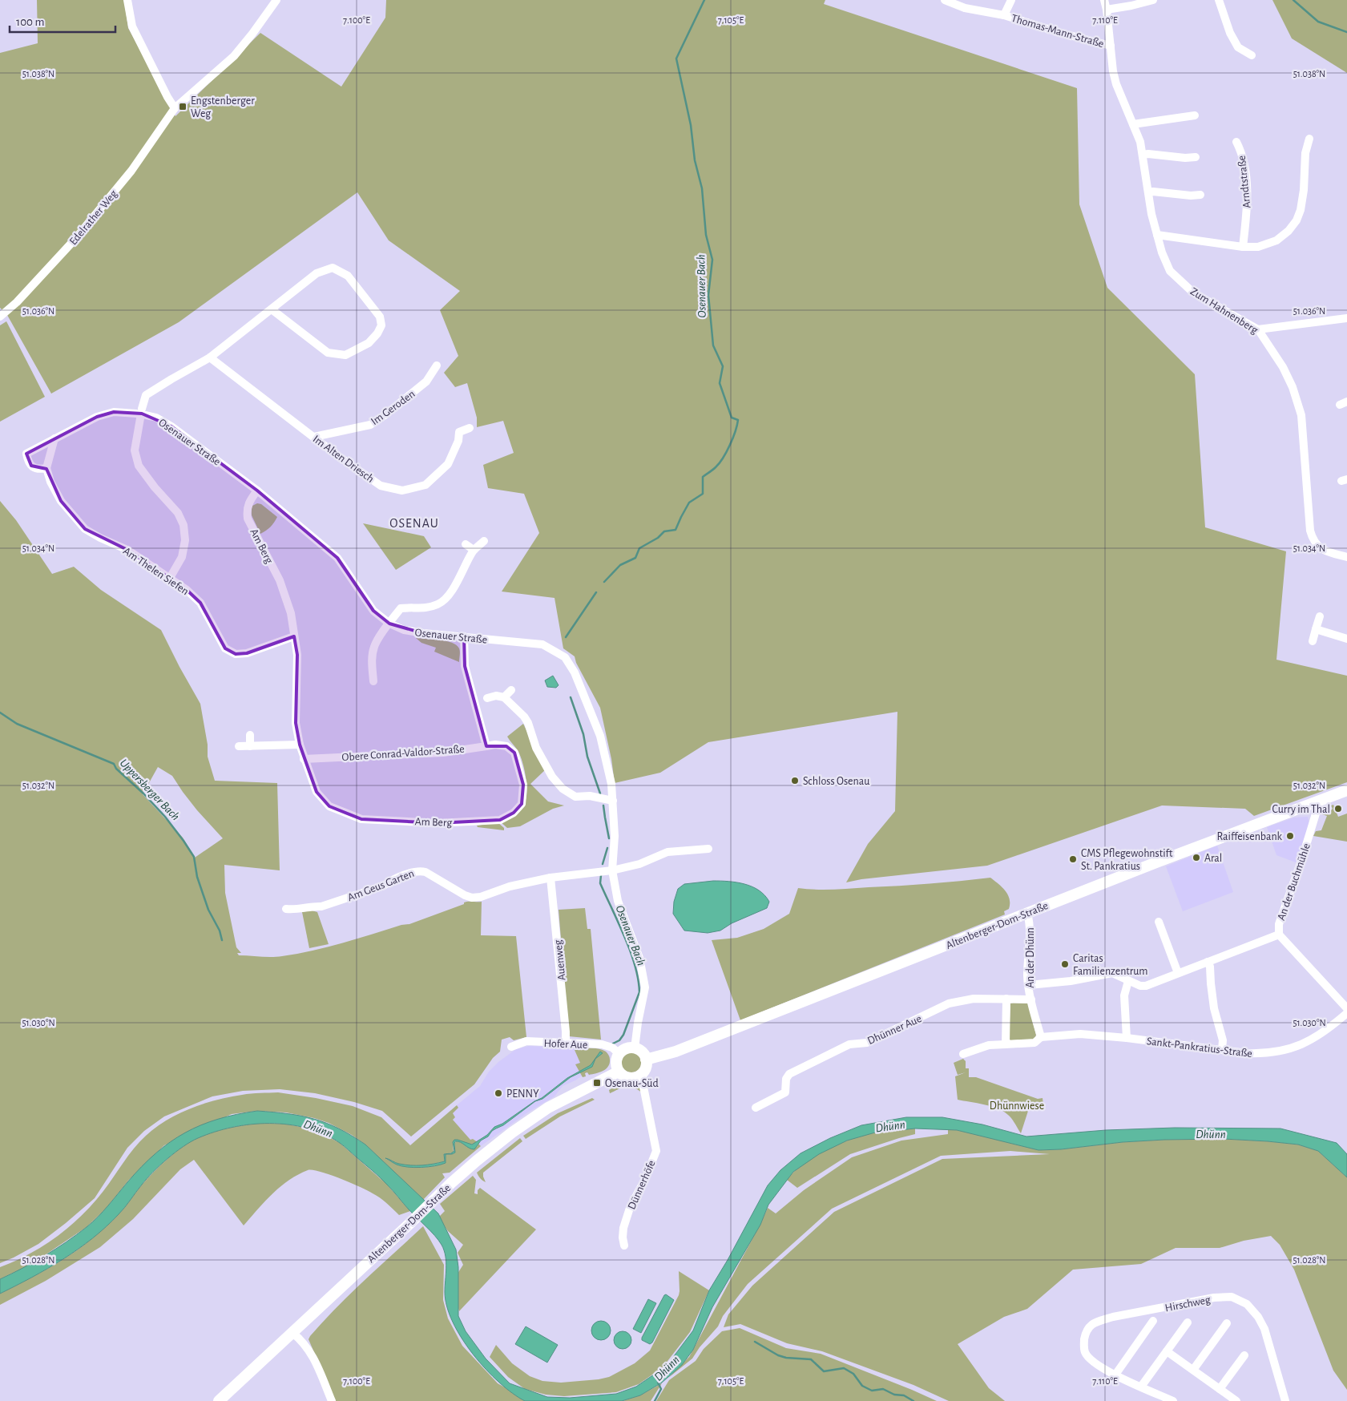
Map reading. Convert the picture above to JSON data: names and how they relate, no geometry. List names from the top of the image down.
{
  "streets": {
    "main road": ["Altenberger-Dom-Straße"],
    "street": [
      "Thomas-Mann-Straße",
      "Arndtstraße",
      "Edelrather Weg",
      "Zum Hahnenberg",
      "Im Geroden",
      "Osenauer Straße",
      "Im Alten Driesch",
      "Am Berg",
      "Am Thelen Siefen",
      "Obere Conrad-Valdor-Straße",
      "An der Buchmühle",
      "Am Geus Garten",
      "An der Dhünn",
      "Auenweg",
      "Dhünner Aue",
      "Hofer Aue",
      "Sankt-Pankratius-Straße",
      "Dünnerhöfe",
      "Hirschweg"
    ]
  },
  "crossings": [
    ["Thomas-Mann-Straße", "Zum Hahnenberg"],
    ["Im Geroden", "Im Alten Driesch"],
    ["Osenauer Straße", "Am Berg"],
    ["Osenauer Straße", "Am Thelen Siefen"],
    ["Osenauer Straße", "Am Geus Garten"],
    ["Osenauer Straße", "Altenberger-Dom-Straße"],
    ["Osenauer Straße", "Hofer Aue"],
    ["Osenauer Straße", "Dünnerhöfe"],
    ["Am Berg", "Am Thelen Siefen"],
    ["Am Berg", "Obere Conrad-Valdor-Straße"],
    ["An der Buchmühle", "Altenberger-Dom-Straße"],
    ["Am Geus Garten", "Auenweg"],
    ["Altenberger-Dom-Straße", "An der Dhünn"],
    ["Altenberger-Dom-Straße", "Hofer Aue"],
    ["Altenberger-Dom-Straße", "Dünnerhöfe"],
    ["An der Dhünn", "Dhünner Aue"],
    ["An der Dhünn", "Sankt-Pankratius-Straße"],
    ["Auenweg", "Hofer Aue"],
    ["Hofer Aue", "Dünnerhöfe"]
  ],
  "districts": ["OSENAU"],
  "water": ["Osenauer Bach", "Uppersberger Bach", "Dhünn"],
  "parks": ["Dhünnwiese"],
  "places": {
    "transit": ["Engstenberger Weg", "Osenau-Süd"],
    "other": [
      "Schloss Osenau",
      "Curry im Thal",
      "Raiffeisenbank",
      "Aral",
      "CMS Pflegewohnstift St. Pankratius",
      "Caritas Familienzentrum",
      "PENNY"
    ]
  },
  "scale_bar": "100 m",
  "coordinates": [
    "7.100°E",
    "7.105°E",
    "7.110°E",
    "51.038°N",
    "51.036°N",
    "51.034°N",
    "51.032°N",
    "51.030°N",
    "51.028°N"
  ]
}
